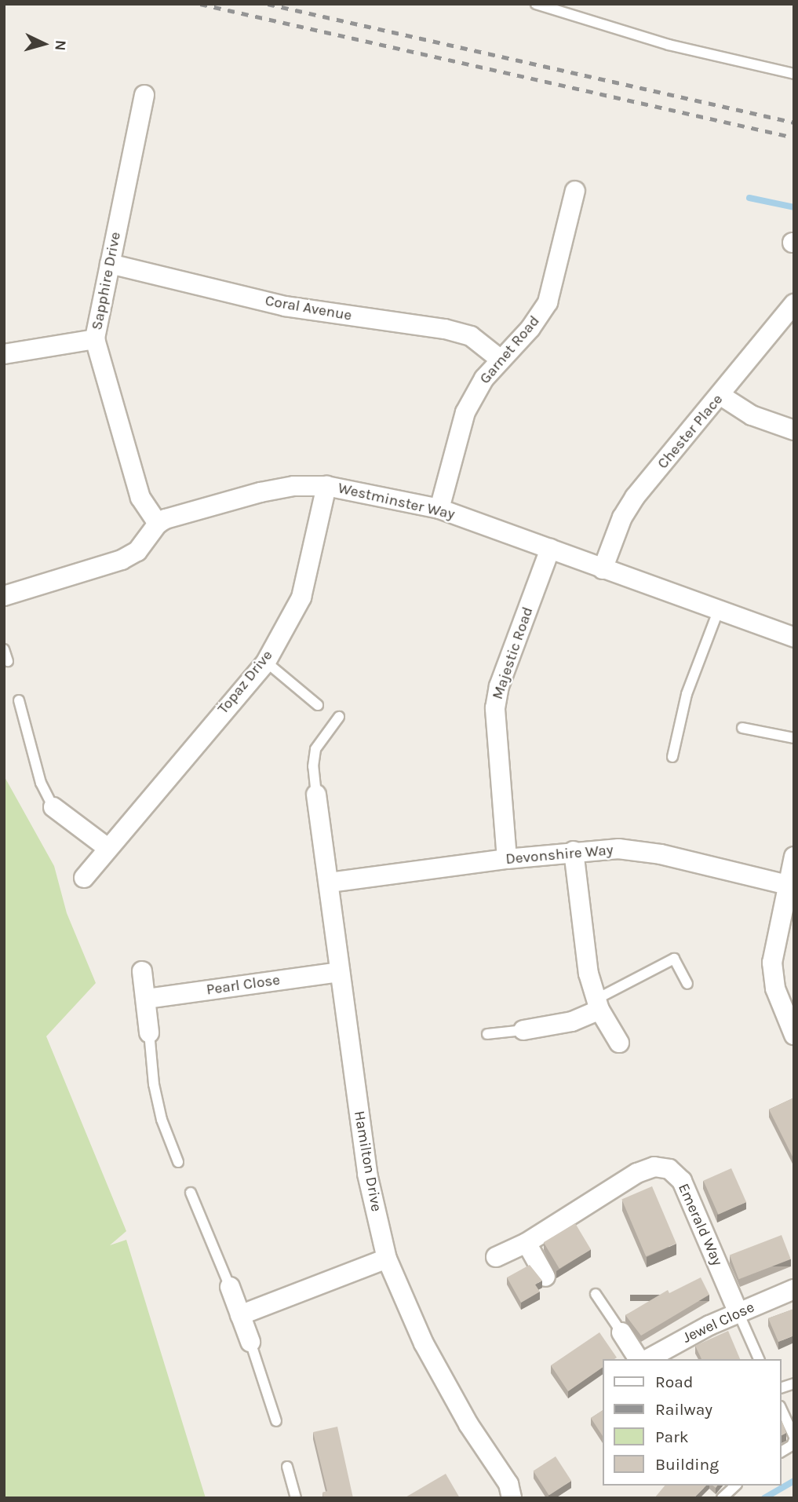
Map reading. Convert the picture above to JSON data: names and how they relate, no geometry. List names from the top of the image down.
{
  "streets": {
    "street": [
      "Sapphire Drive",
      "Coral Avenue",
      "Garnet Road",
      "Chester Place",
      "Westminster Way",
      "Majestic Road",
      "Topaz Drive",
      "Devonshire Way",
      "Pearl Close",
      "Hamilton Drive",
      "Emerald Way",
      "Jewel Close"
    ]
  },
  "crossings": [
    ["Sapphire Drive", "Coral Avenue"],
    ["Sapphire Drive", "Westminster Way"],
    ["Coral Avenue", "Garnet Road"],
    ["Garnet Road", "Westminster Way"],
    ["Chester Place", "Westminster Way"],
    ["Westminster Way", "Majestic Road"],
    ["Westminster Way", "Topaz Drive"],
    ["Majestic Road", "Devonshire Way"],
    ["Devonshire Way", "Hamilton Drive"],
    ["Pearl Close", "Hamilton Drive"],
    ["Emerald Way", "Jewel Close"]
  ],
  "legend": [
    "Road",
    "Railway",
    "Park",
    "Building"
  ],
  "north": "right"
}
